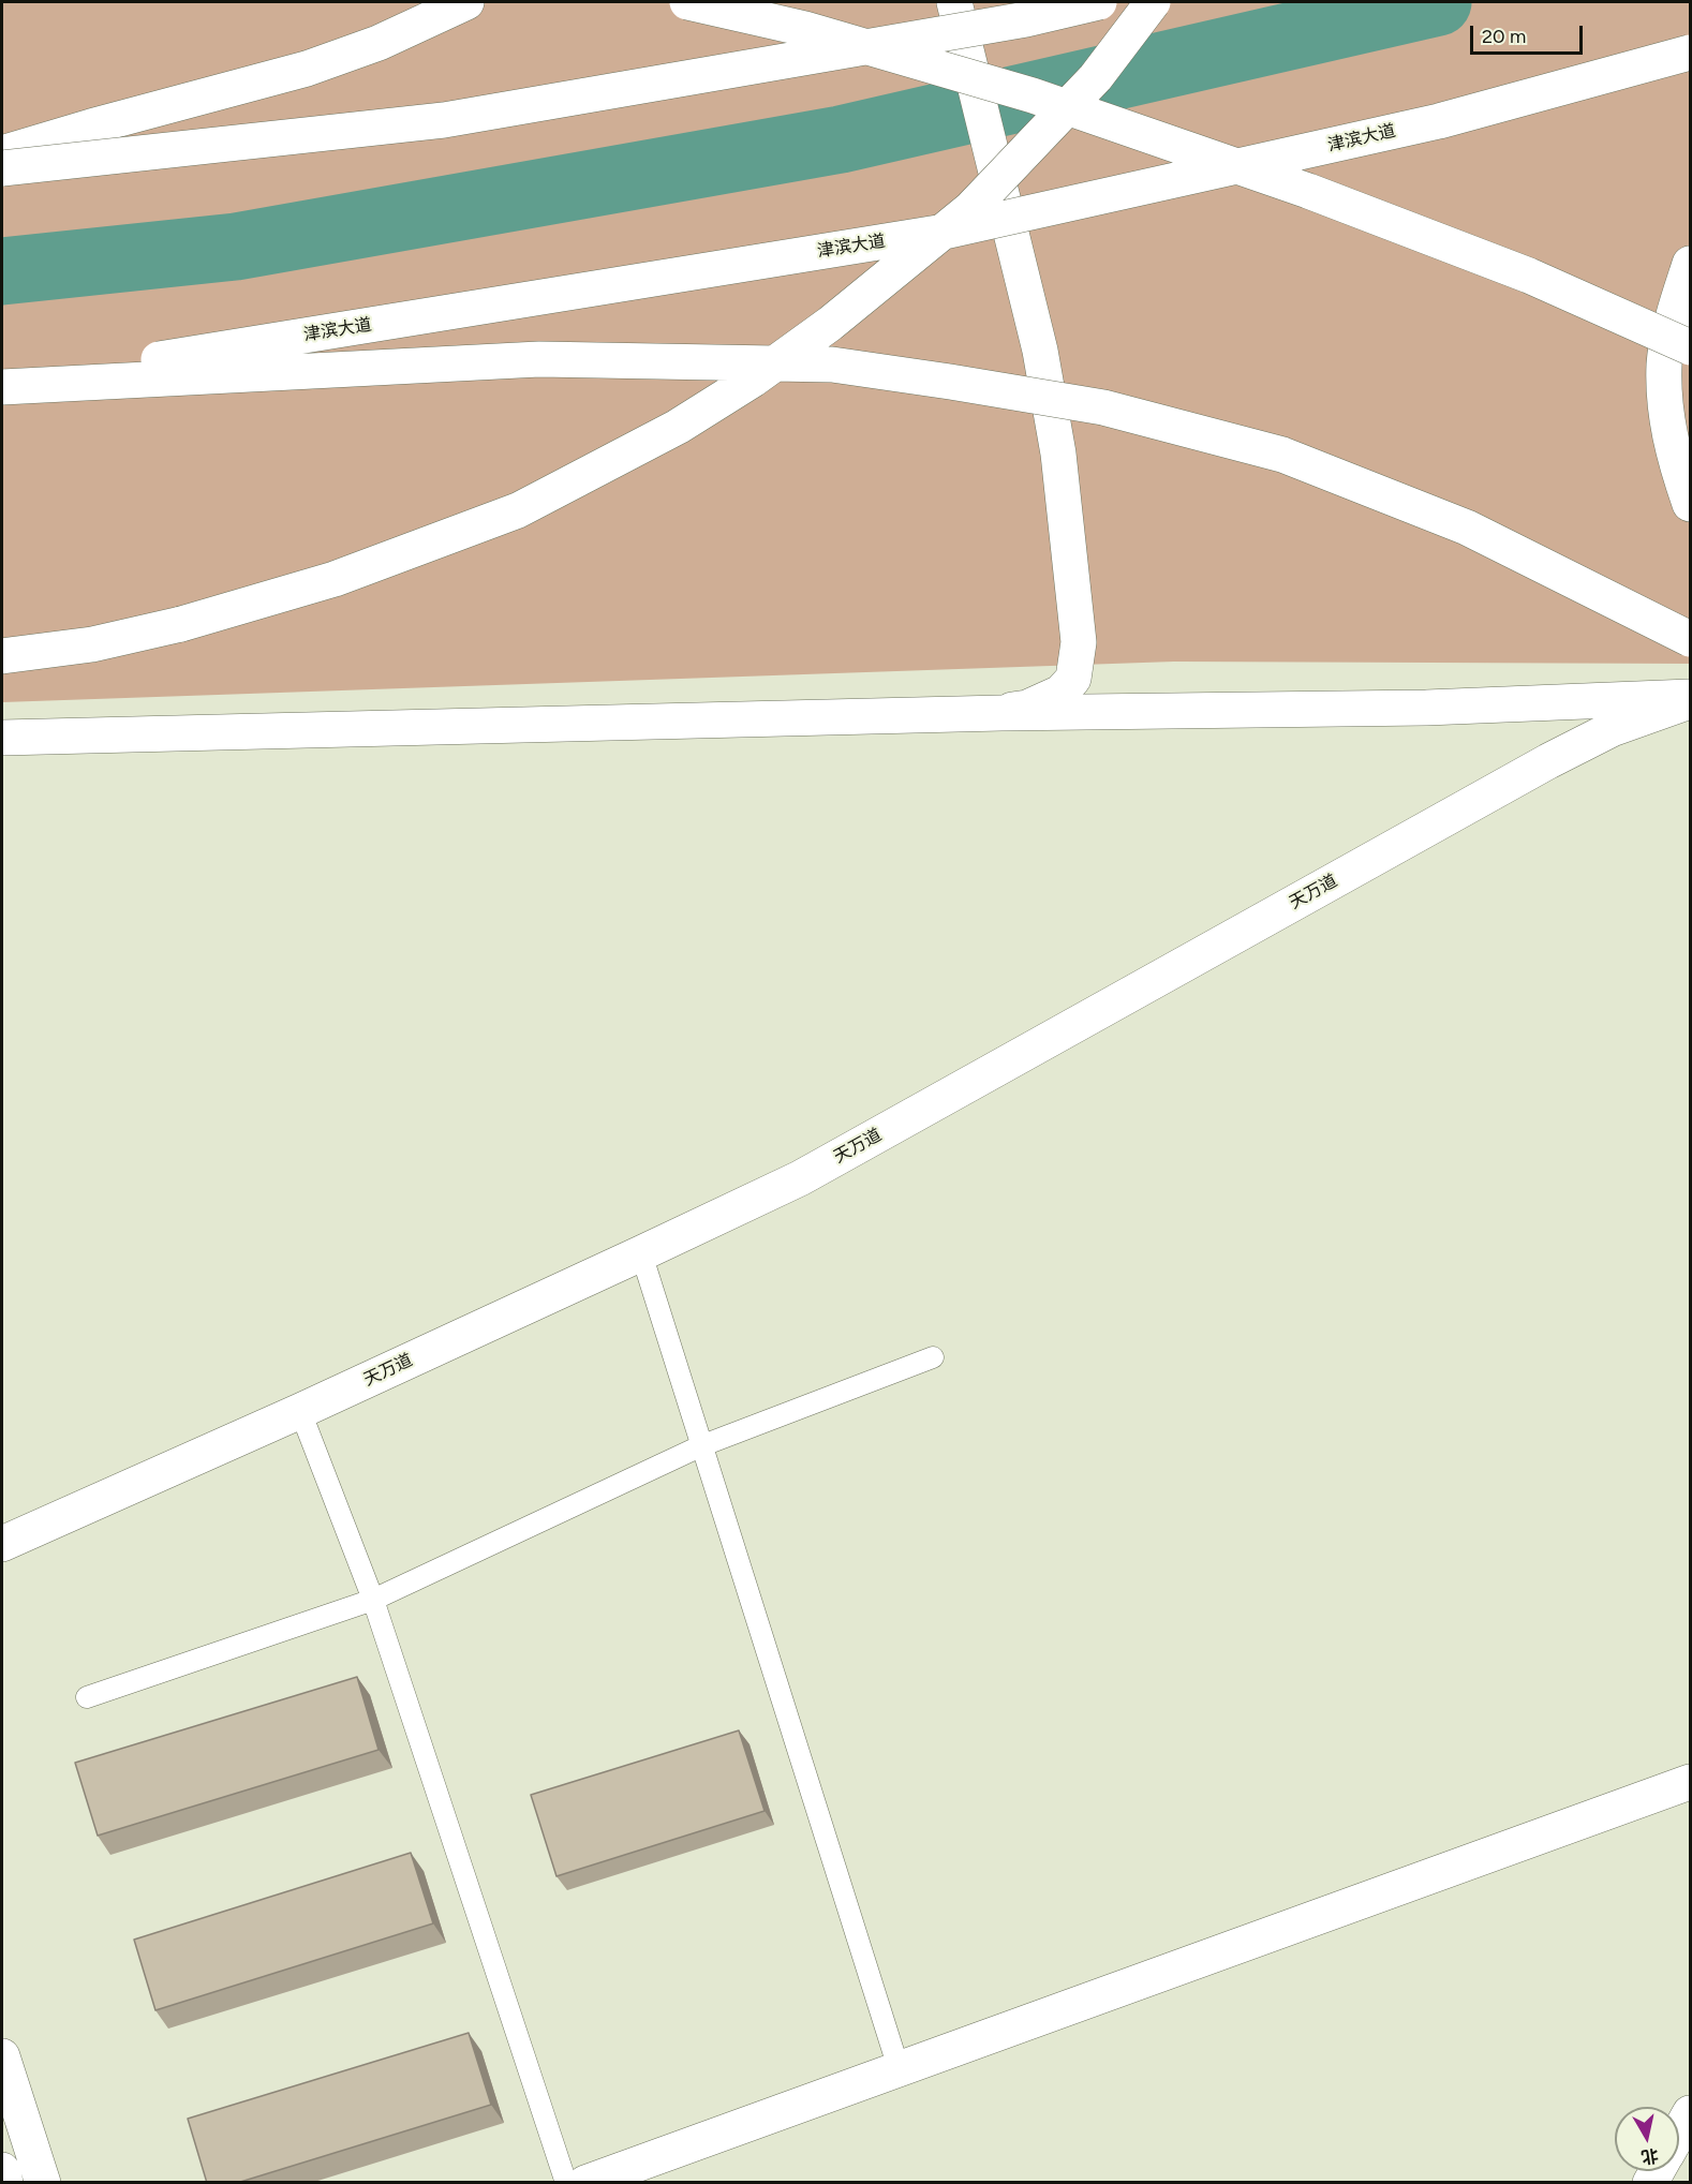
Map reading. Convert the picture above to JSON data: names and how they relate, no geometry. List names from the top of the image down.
{
  "streets": {
    "main road": ["津滨大道", "天万道"]
  },
  "scale_bar": "20 m",
  "north": "bottom"
}
